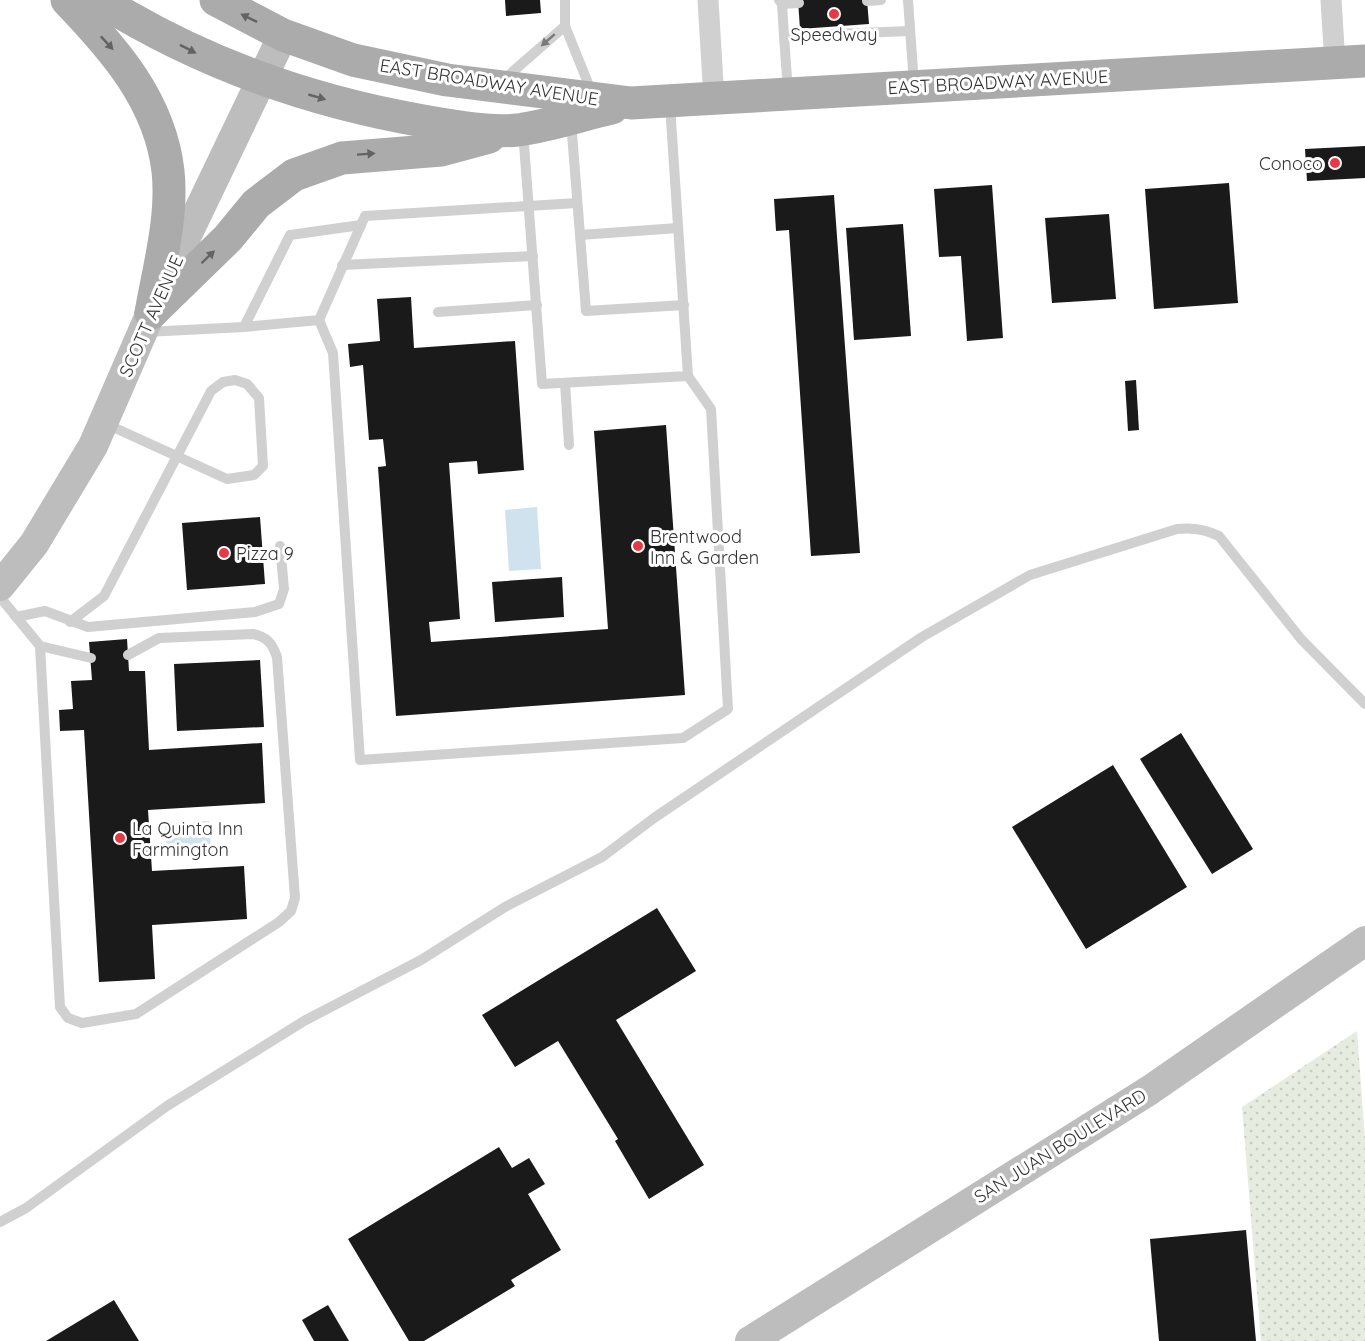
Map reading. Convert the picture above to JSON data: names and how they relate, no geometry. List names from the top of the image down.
{
  "streets": {
    "main road": ["EAST BROADWAY AVENUE", "SCOTT AVENUE", "SAN JUAN BOULEVARD"]
  },
  "crossings": [
    ["EAST BROADWAY AVENUE", "SCOTT AVENUE"]
  ],
  "places": [
    "Speedway",
    "Conoco",
    "Brentwood Inn & Garden",
    "Pizza 9",
    "La Quinta Inn Farmington"
  ]
}
